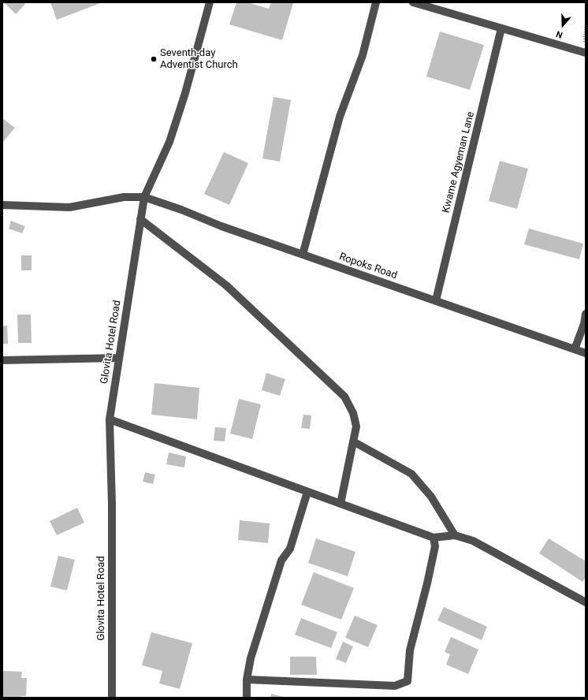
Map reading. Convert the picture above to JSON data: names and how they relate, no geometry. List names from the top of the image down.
{
  "streets": {
    "street": ["Kwame Agyeman Lane", "Ropoks Road", "Glovita Hotel Road"]
  },
  "crossings": [
    ["Kwame Agyeman Lane", "Ropoks Road"],
    ["Ropoks Road", "Glovita Hotel Road"]
  ],
  "places": ["Seventh-day Adventist Church"],
  "north": "bottom"
}
